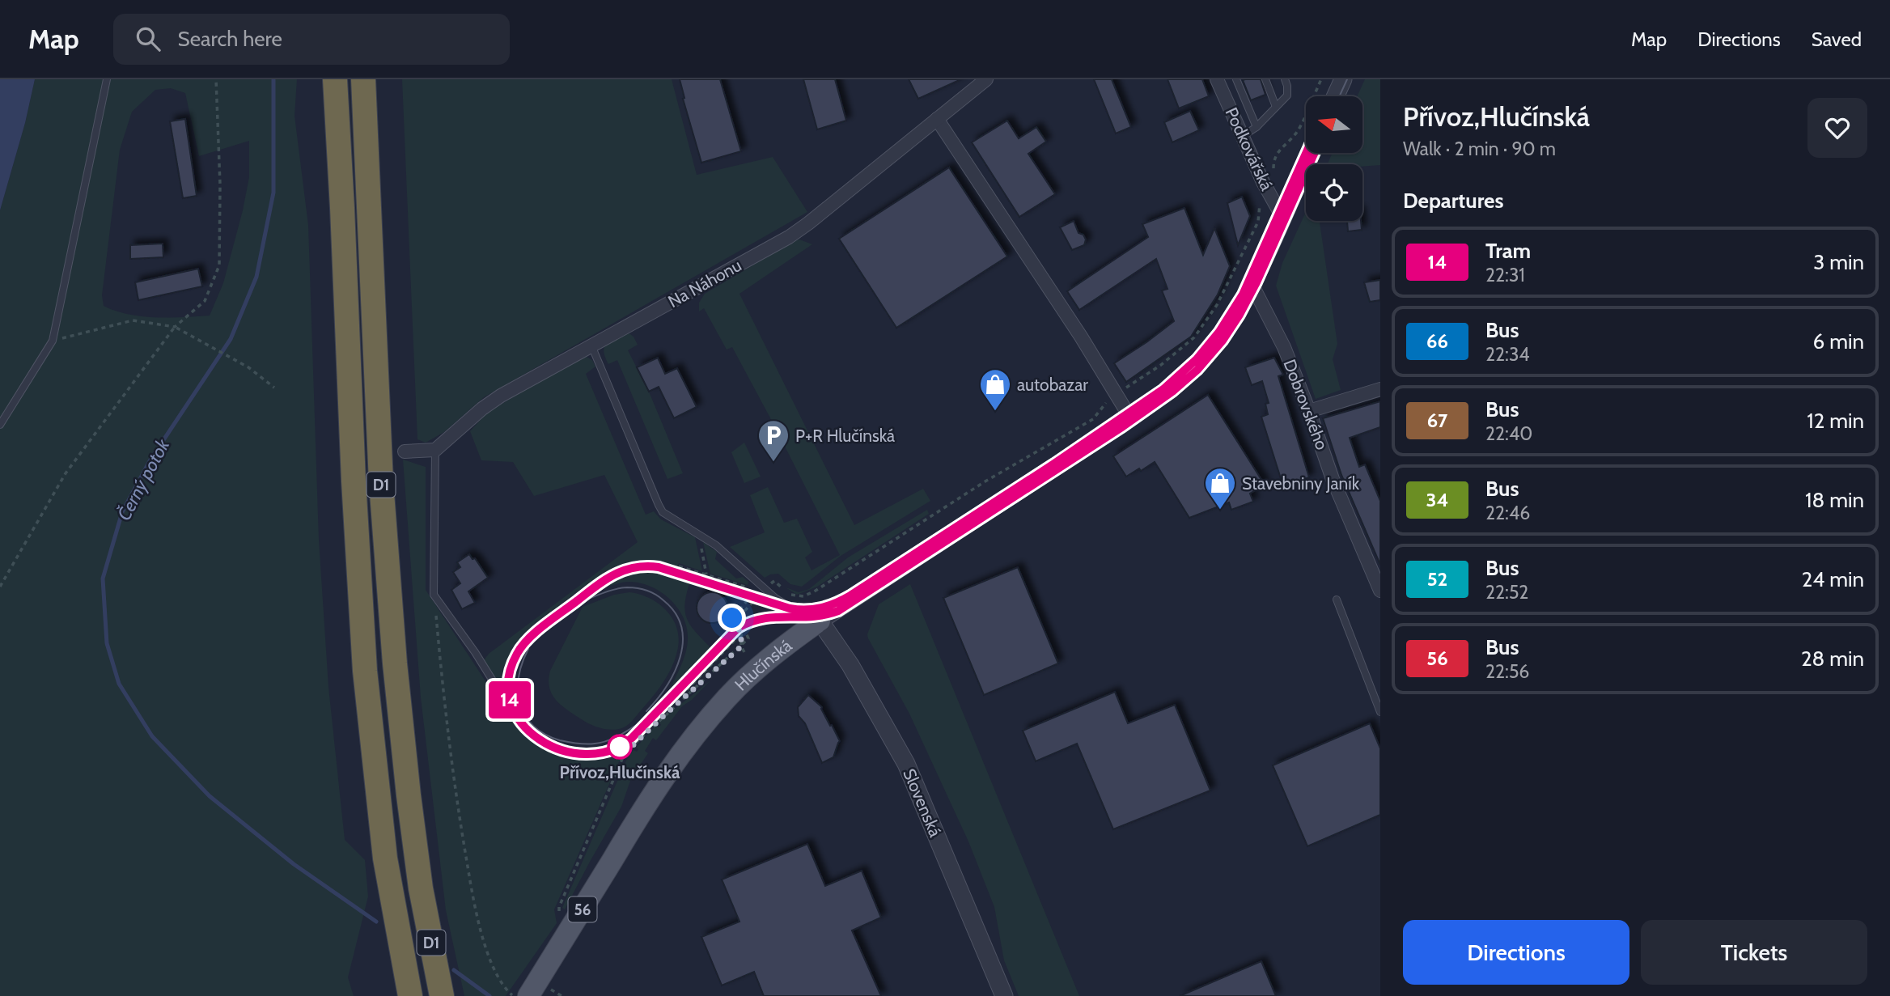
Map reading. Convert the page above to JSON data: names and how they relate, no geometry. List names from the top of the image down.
{
  "streets": {
    "highway": ["D1"],
    "main road": ["Hlučínská", "56"],
    "street": [
      "Podkovářská",
      "Na Náhonu",
      "Dobrovského",
      "Slovenská"
    ]
  },
  "crossings": [
    ["Podkovářská", "Hlučínská"],
    ["Dobrovského", "Hlučínská"],
    ["Hlučínská", "Slovenská"]
  ],
  "water": ["Černý potok"],
  "places": {
    "shop": ["autobazar", "Stavebniny Janík"],
    "parking": ["P+R Hlučínská"],
    "other": ["Přívoz,Hlučínská"]
  },
  "lines": ["tram line 14"],
  "north": "left",
  "page": {
    "header": "Map",
    "search": "Search here",
    "nav": ["Map", "Directions", "Saved"],
    "on_map": "14",
    "heading": [
      ["Přívoz,Hlučínská", "Walk · 2 min · 90 m"],
      "Departures"
    ],
    "list": [
      {
        "mark": "14",
        "name": "Tram",
        "note": "22:31",
        "value": "3 min"
      },
      {
        "mark": "66",
        "name": "Bus",
        "note": "22:34",
        "value": "6 min"
      },
      {
        "mark": "67",
        "name": "Bus",
        "note": "22:40",
        "value": "12 min"
      },
      {
        "mark": "34",
        "name": "Bus",
        "note": "22:46",
        "value": "18 min"
      },
      {
        "mark": "52",
        "name": "Bus",
        "note": "22:52",
        "value": "24 min"
      },
      {
        "mark": "56",
        "name": "Bus",
        "note": "22:56",
        "value": "28 min"
      }
    ],
    "buttons": ["Directions", "Tickets"]
  }
}
